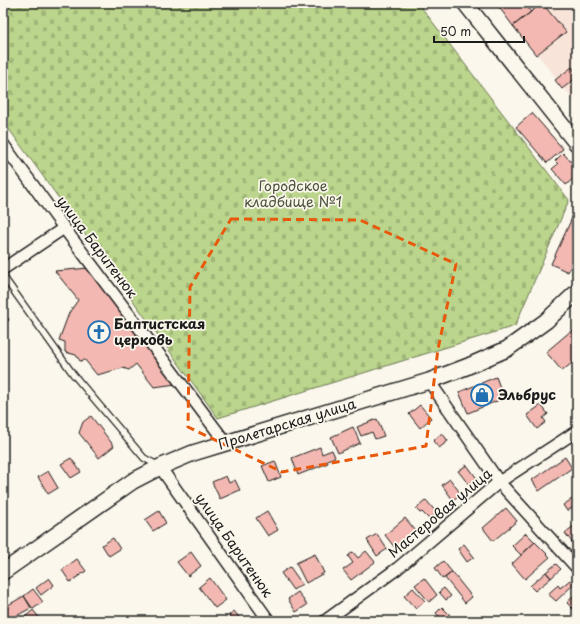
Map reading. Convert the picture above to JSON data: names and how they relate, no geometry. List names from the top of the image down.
{
  "streets": {
    "street": ["улица Баритенюк", "Пролетарская улица", "Мастеровая улица"]
  },
  "crossings": [
    ["улица Баритенюк", "Пролетарская улица"]
  ],
  "parks": ["Городское кладбище №1"],
  "places": {
    "church": ["Баптистская церковь"],
    "shop": ["Эльбрус"]
  },
  "scale_bar": "50 m"
}
